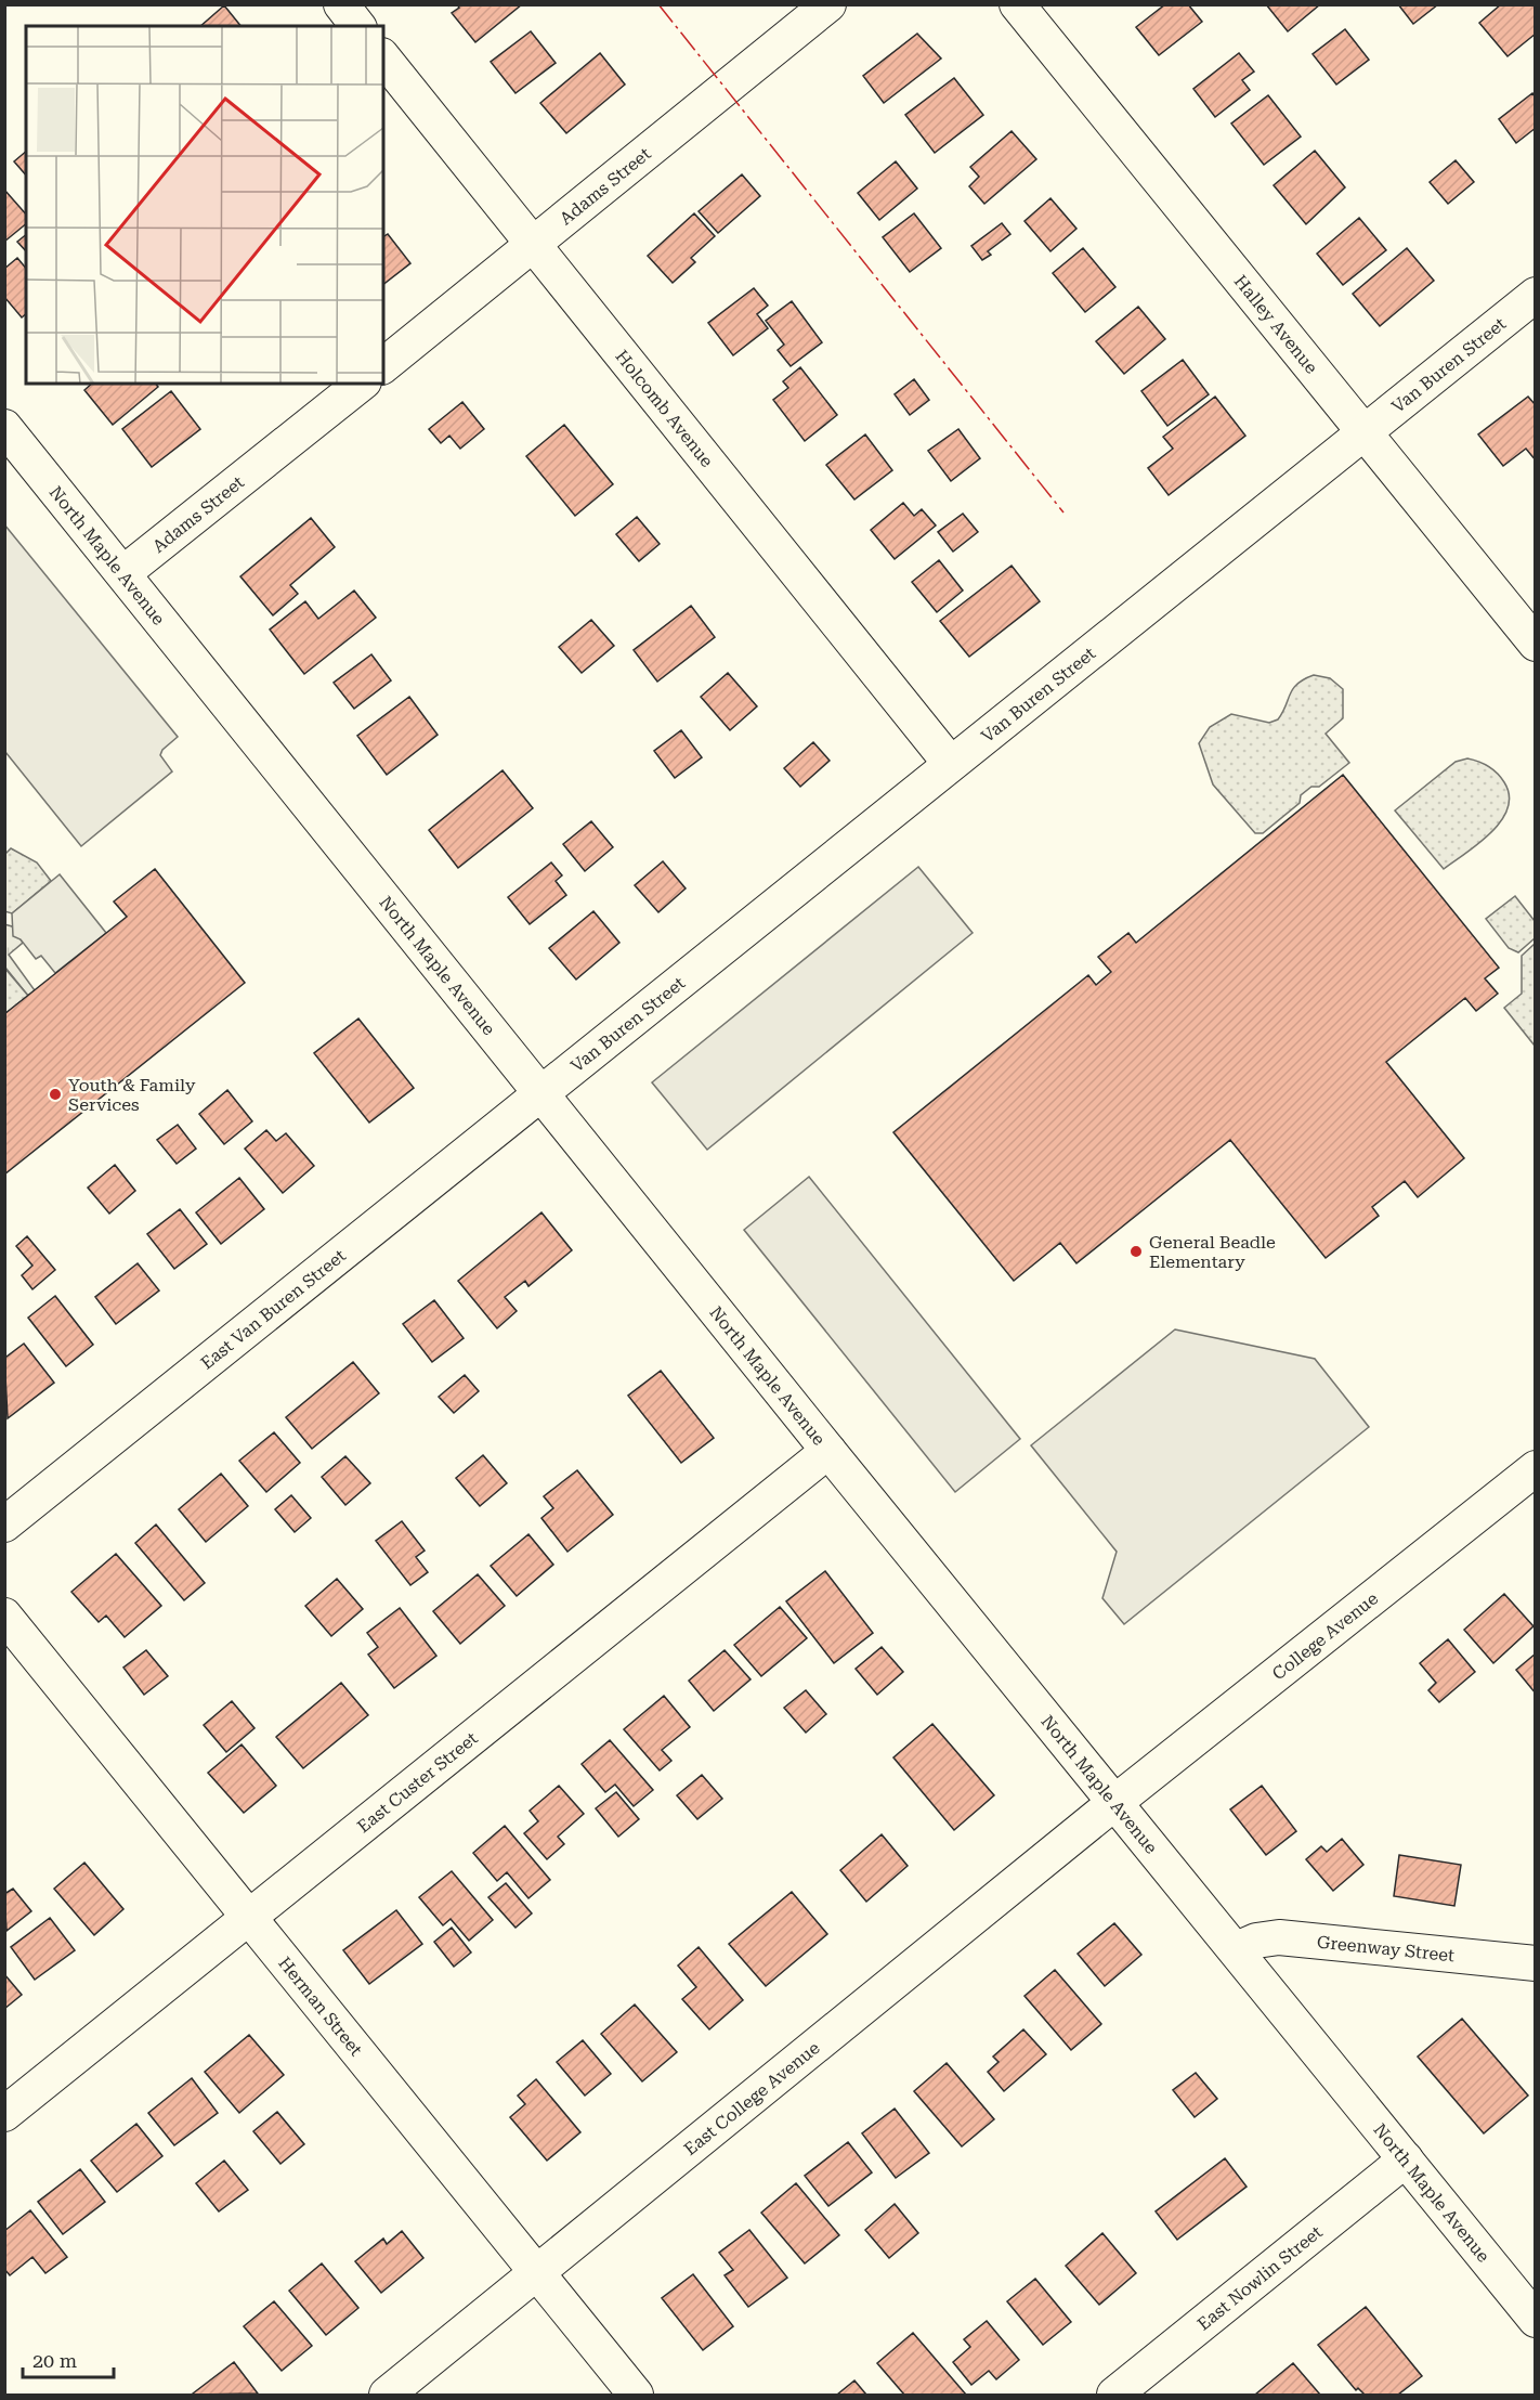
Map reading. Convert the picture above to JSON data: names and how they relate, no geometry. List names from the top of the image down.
{
  "streets": {
    "street": [
      "Adams Street",
      "Halley Avenue",
      "Van Buren Street",
      "Holcomb Avenue",
      "North Maple Avenue",
      "East Van Buren Street",
      "College Avenue",
      "East Custer Street",
      "Greenway Street",
      "Herman Street",
      "East College Avenue",
      "East Nowlin Street"
    ]
  },
  "crossings": [
    ["Adams Street", "Holcomb Avenue"],
    ["Adams Street", "North Maple Avenue"],
    ["Halley Avenue", "Van Buren Street"],
    ["Van Buren Street", "Holcomb Avenue"],
    ["Van Buren Street", "North Maple Avenue"],
    ["Van Buren Street", "East Van Buren Street"],
    ["North Maple Avenue", "East Van Buren Street"],
    ["North Maple Avenue", "College Avenue"],
    ["North Maple Avenue", "East Custer Street"],
    ["North Maple Avenue", "Greenway Street"],
    ["North Maple Avenue", "East College Avenue"],
    ["North Maple Avenue", "East Nowlin Street"],
    ["College Avenue", "East College Avenue"],
    ["East Custer Street", "Herman Street"],
    ["Herman Street", "East College Avenue"]
  ],
  "places": ["Youth & Family Services", "General Beadle Elementary"],
  "scale_bar": "20 m"
}
